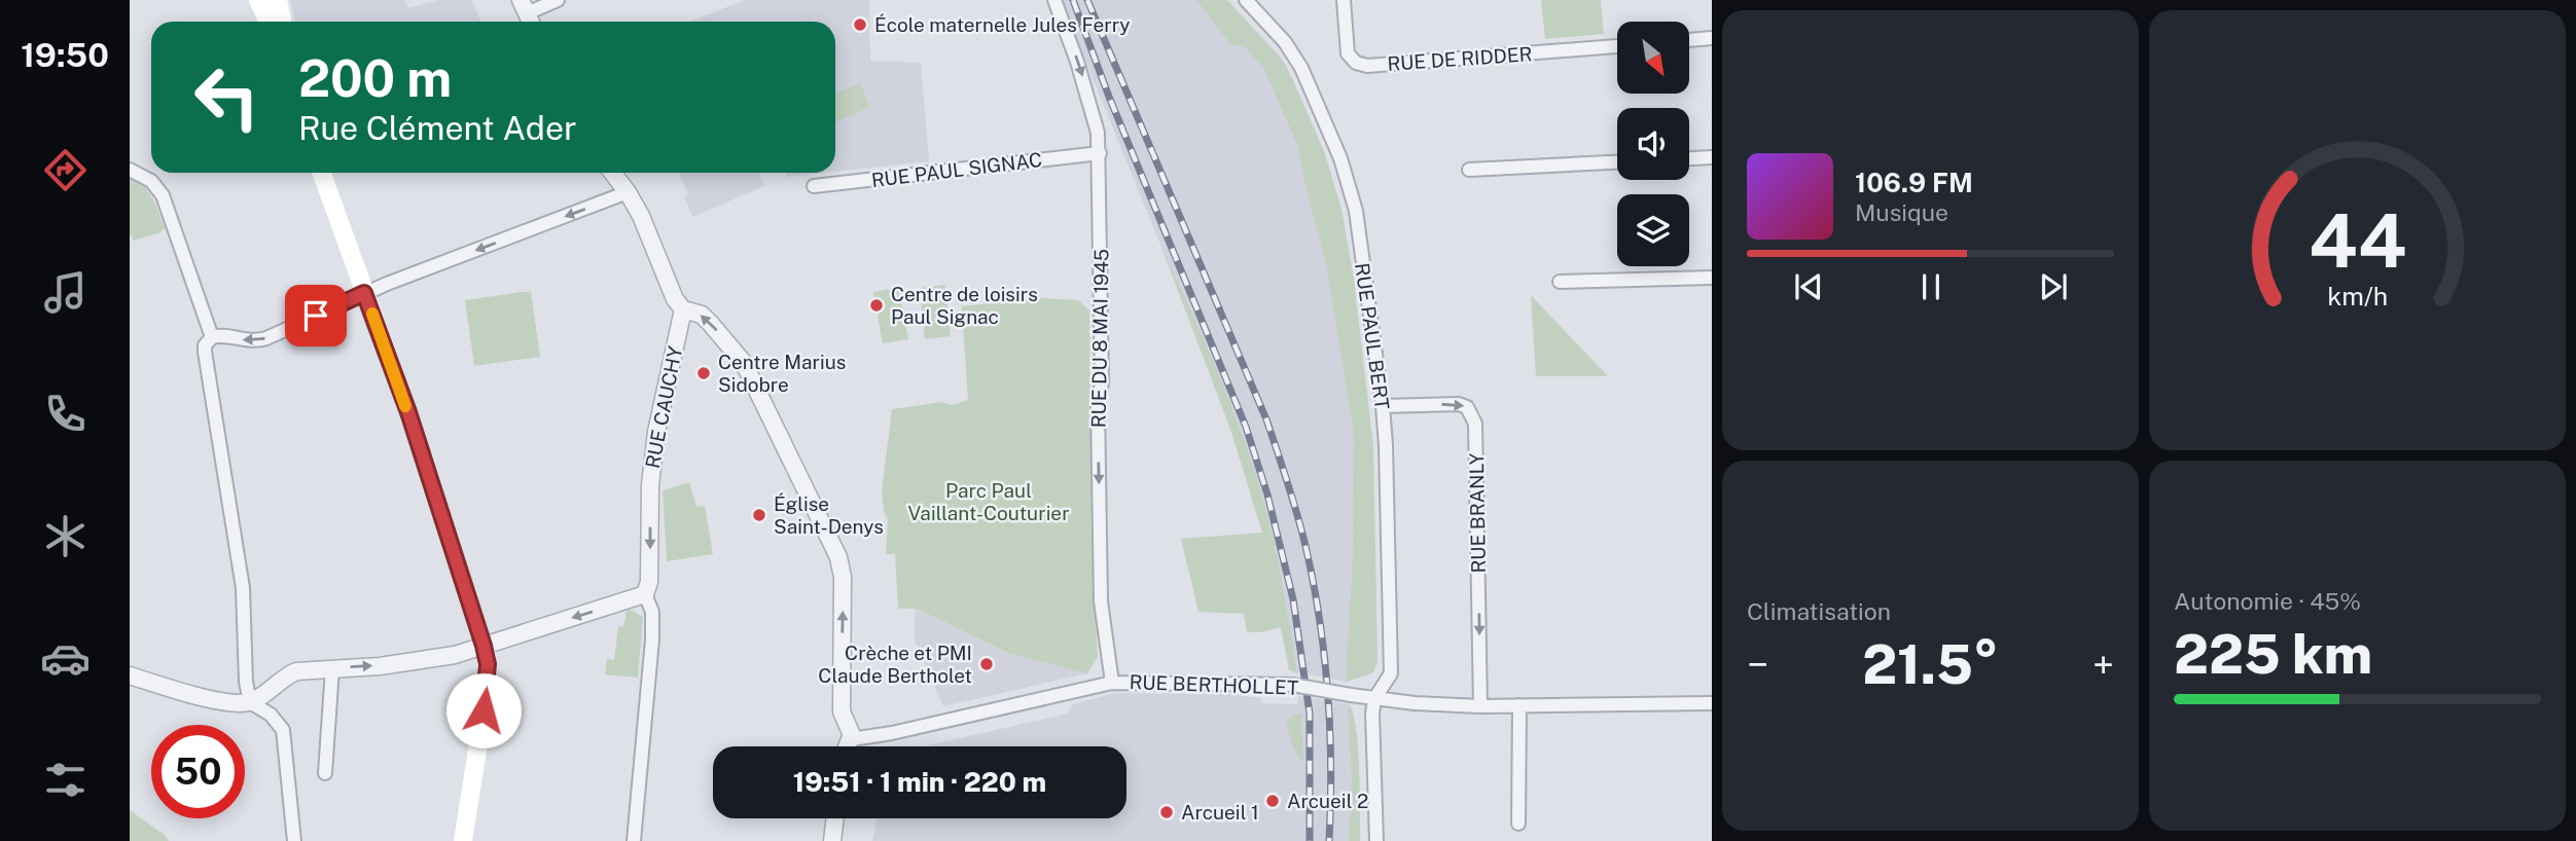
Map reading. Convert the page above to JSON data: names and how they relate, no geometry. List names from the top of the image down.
{
  "streets": {
    "street": [
      "RUE DE RIDDER",
      "RUE PAUL SIGNAC",
      "RUE PAUL BERT",
      "RUE DU 8 MAI 1945",
      "RUE CAUCHY",
      "RUE BRANLY",
      "RUE BERTHOLLET"
    ]
  },
  "crossings": [
    ["RUE PAUL SIGNAC", "RUE DU 8 MAI 1945"],
    ["RUE PAUL BERT", "RUE BRANLY"],
    ["RUE PAUL BERT", "RUE BERTHOLLET"],
    ["RUE DU 8 MAI 1945", "RUE BERTHOLLET"],
    ["RUE BRANLY", "RUE BERTHOLLET"]
  ],
  "one_way": ["RUE DU 8 MAI 1945", "RUE CAUCHY", "RUE BRANLY"],
  "parks": ["Parc Paul Vaillant-Couturier"],
  "places": [
    "École maternelle Jules Ferry",
    "Centre de loisirs Paul Signac",
    "Centre Marius Sidobre",
    "Église Saint-Denys",
    "Crèche et PMI Claude Bertholet",
    "Arcueil 2",
    "Arcueil 1"
  ],
  "north": "bottom right",
  "page": {
    "tabs": "19:50",
    "turn": ["200 m", "Rue Clément Ader"],
    "song": ["106.9 FM", "Musique"],
    "tile": [
      "Climatisation",
      ["Autonomie · 45%", "225 km"]
    ],
    "heat": ["−", "21.5°", "+"],
    "limit": "50",
    "trip": "19:51 · 1 min · 220 m",
    "gauge": ["44", "km/h"]
  }
}
